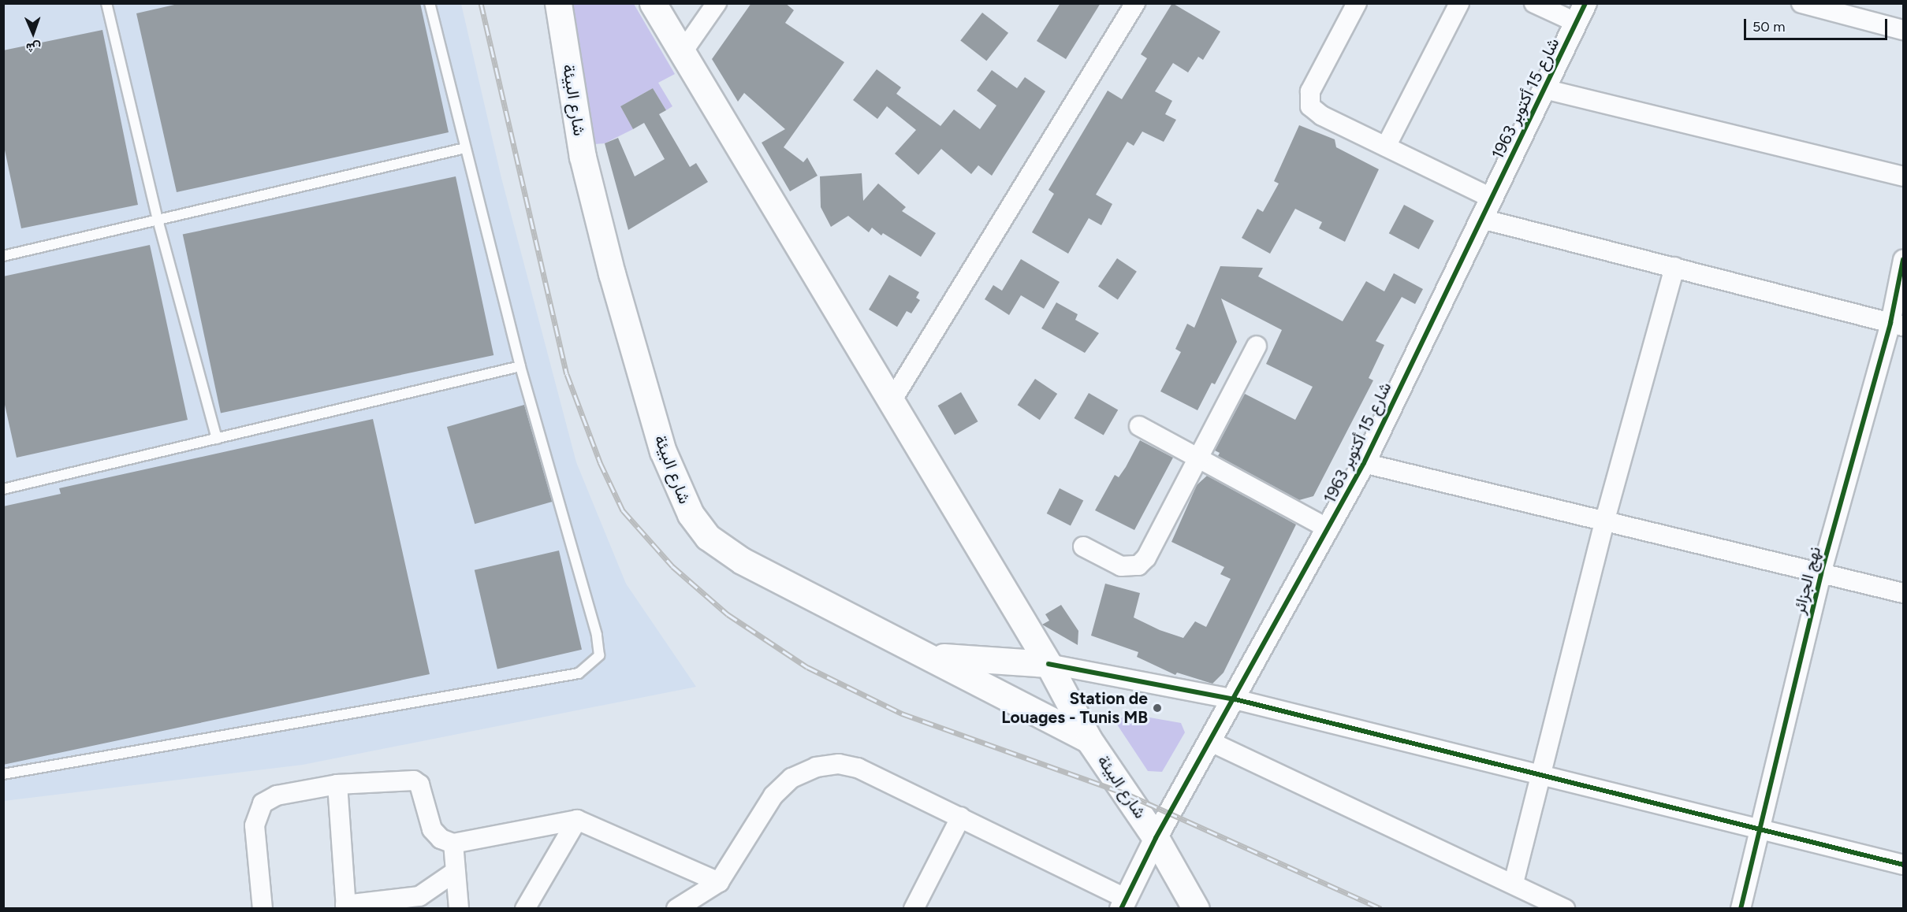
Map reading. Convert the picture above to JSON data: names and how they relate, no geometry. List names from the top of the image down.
{
  "streets": {
    "main road": ["شارع البيئة"],
    "street": ["شارع 15 أكتوبر 1963", "نهج الجزائر"]
  },
  "crossings": [
    ["شارع 15 أكتوبر 1963", "شارع البيئة"]
  ],
  "places": ["Station de Louages - Tunis MB"],
  "scale_bar": "50 m",
  "north": "bottom"
}
